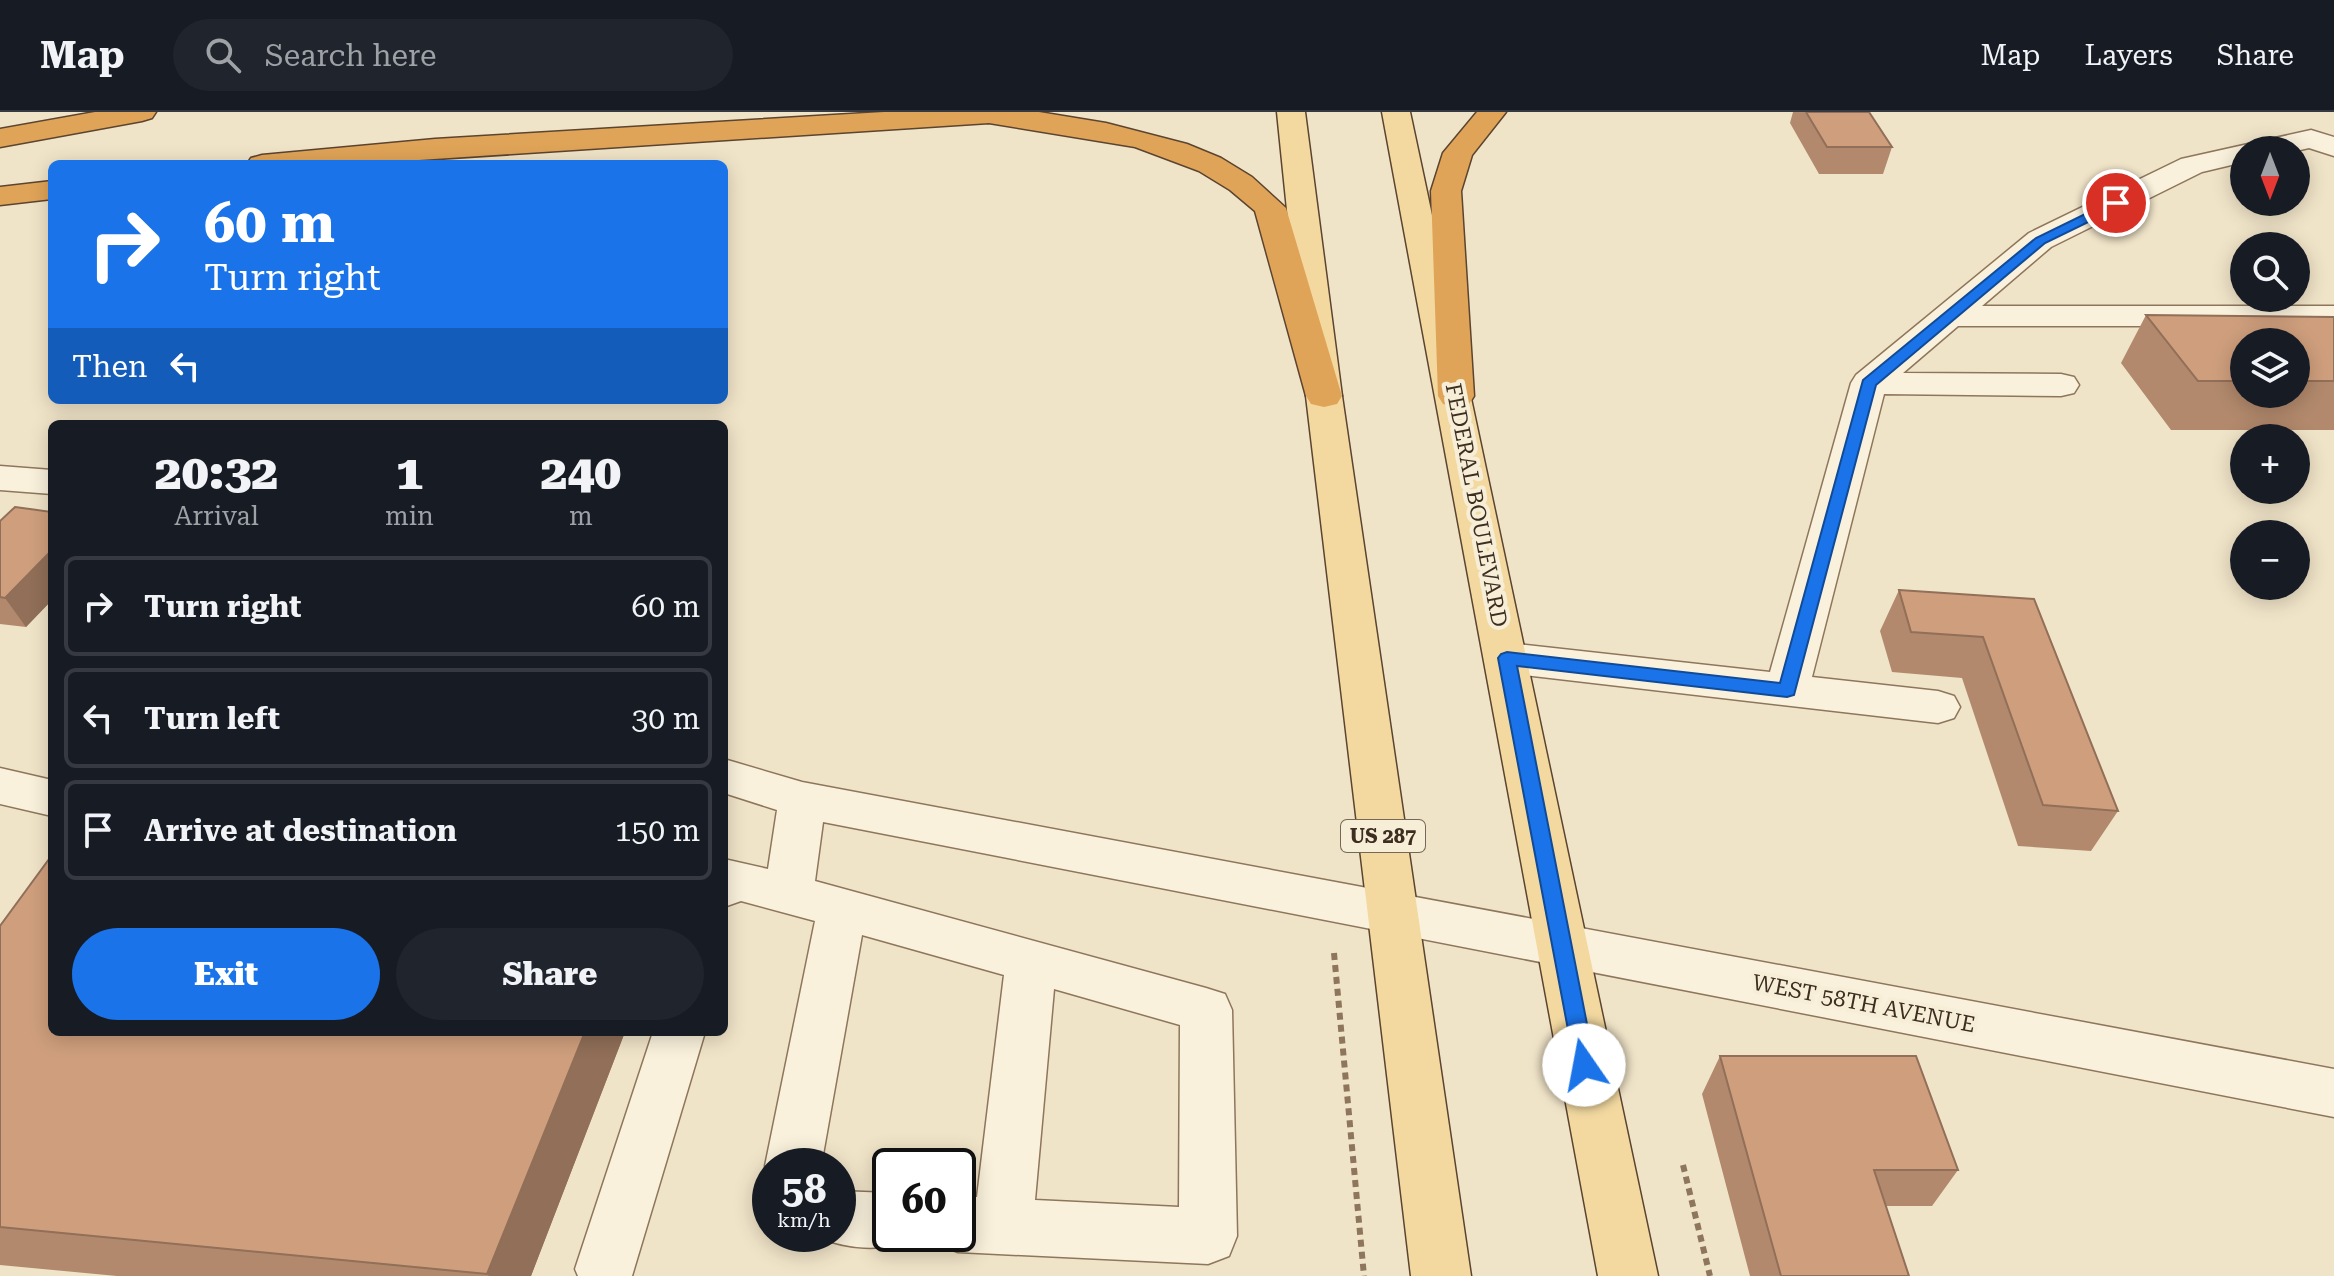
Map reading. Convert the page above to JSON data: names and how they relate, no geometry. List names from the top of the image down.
{
  "streets": {
    "main road": ["FEDERAL BOULEVARD", "US 287"],
    "street": ["WEST 58TH AVENUE"]
  },
  "crossings": [
    ["FEDERAL BOULEVARD", "WEST 58TH AVENUE"],
    ["US 287", "WEST 58TH AVENUE"]
  ],
  "north": "bottom",
  "page": {
    "header": "Map",
    "search": "Search here",
    "nav": ["Map", "Layers", "Share"],
    "map_buttons": ["+", "−"],
    "turn": ["60 m", "Turn right"],
    "then": "Then",
    "eta": [
      "20:32",
      "Arrival",
      "1",
      "min",
      "240",
      "m"
    ],
    "list": [
      {
        "name": "Turn right",
        "value": "60 m"
      },
      {
        "name": "Turn left",
        "value": "30 m"
      },
      {
        "name": "Arrive at destination",
        "value": "150 m"
      }
    ],
    "buttons": ["Exit", "Share"],
    "speed": "58 km/h",
    "limit": "60"
  }
}
